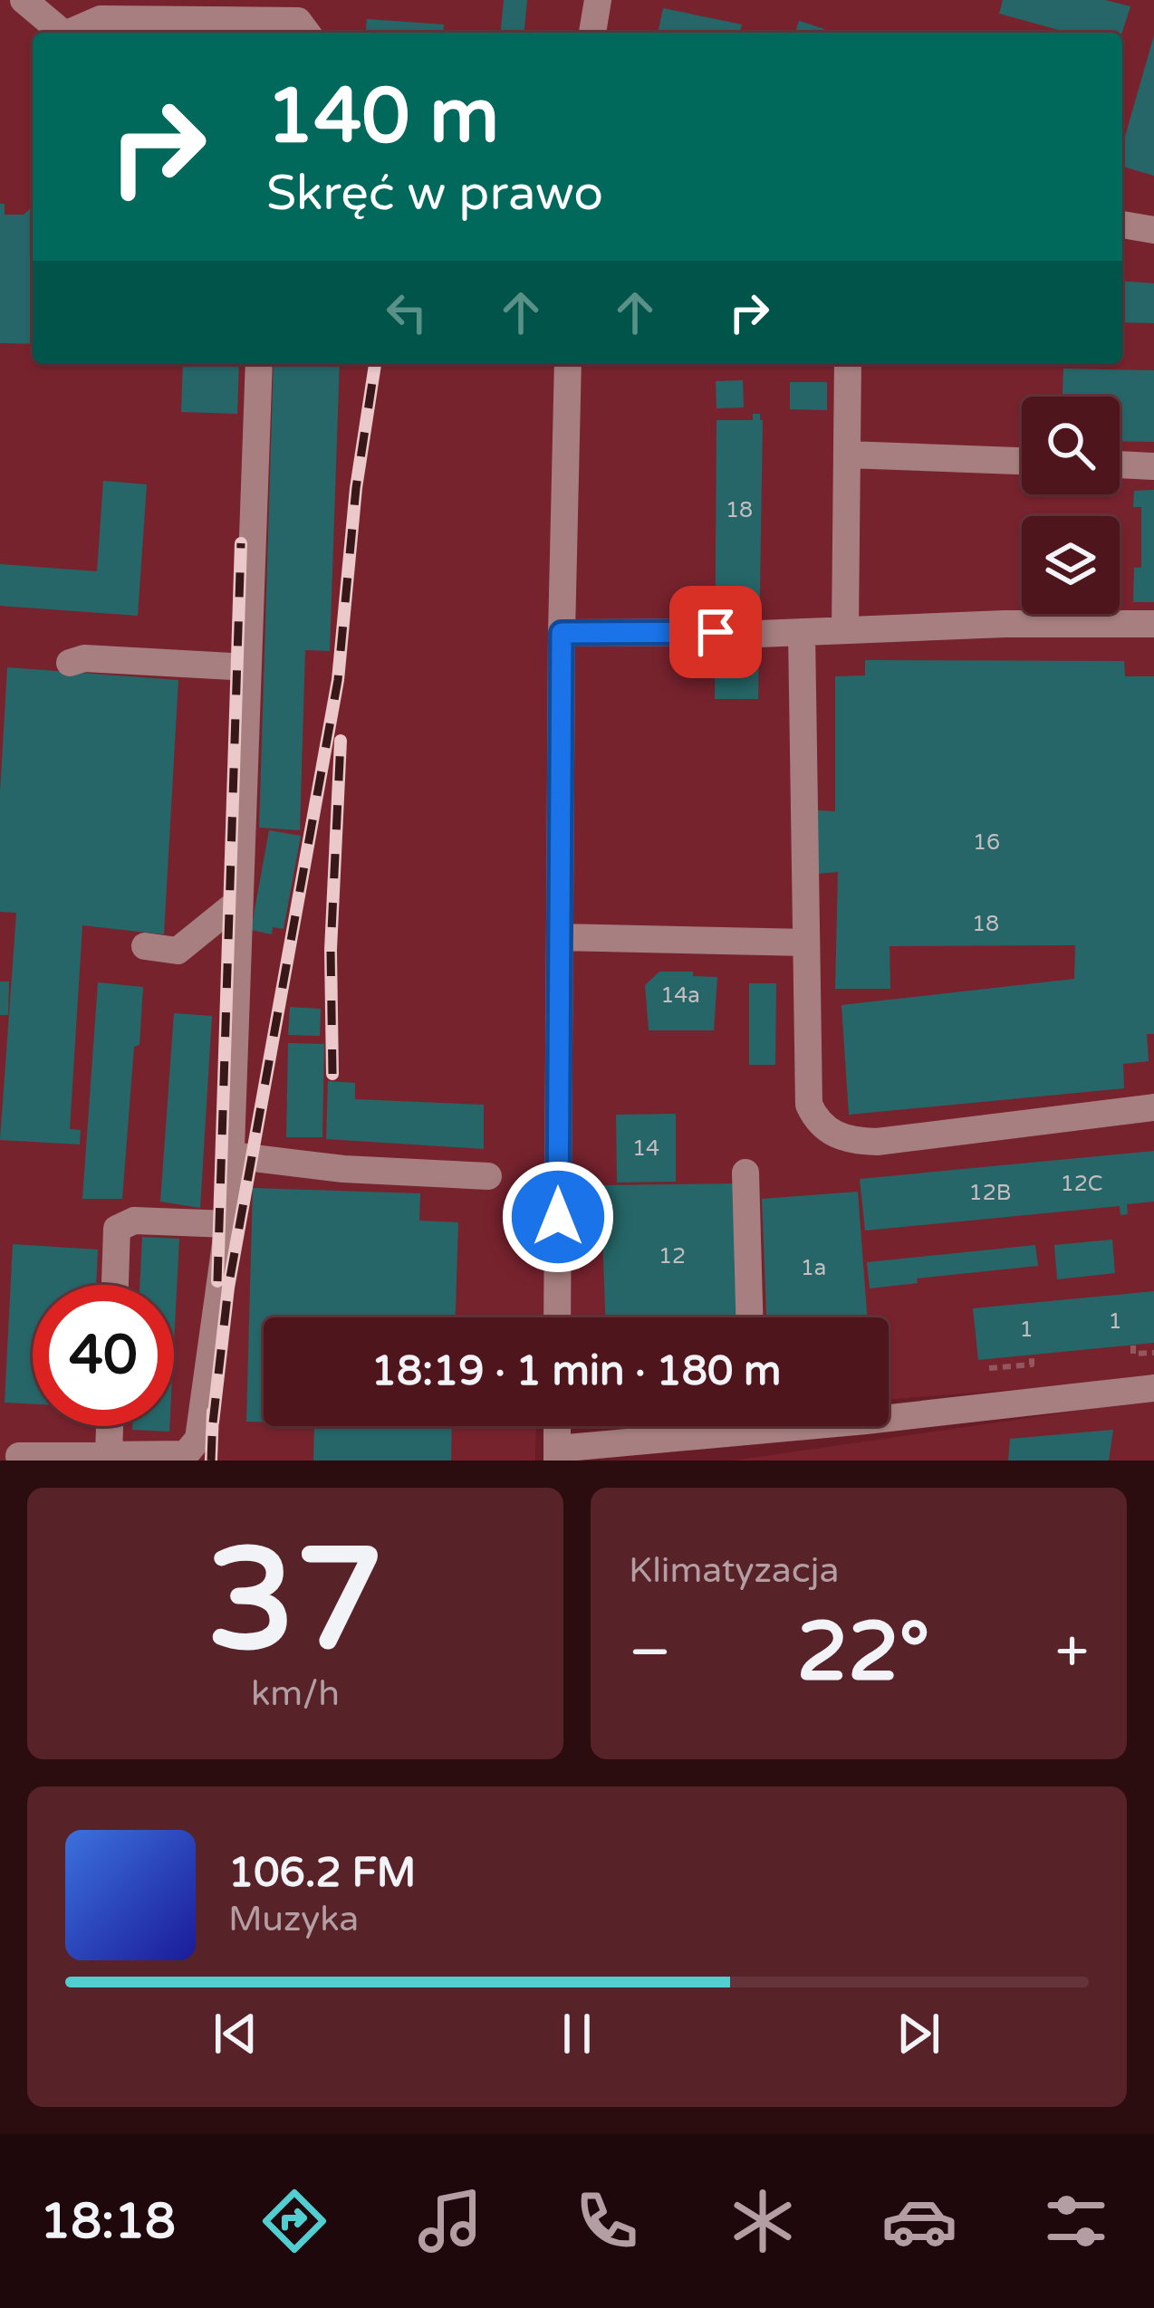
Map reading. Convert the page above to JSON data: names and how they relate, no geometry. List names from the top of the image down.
{
  "house_numbers": [
    "18",
    "16",
    "18",
    "14a",
    "14",
    "12C",
    "12B",
    "12",
    "1a",
    "1",
    "1"
  ],
  "page": {
    "turn": ["140 m", "Skręć w prawo"],
    "limit": "40",
    "trip": "18:19 · 1 min · 180 m",
    "tile": [
      ["37", "km/h"],
      "Klimatyzacja"
    ],
    "heat": ["−", "22°", "+"],
    "song": ["106.2 FM", "Muzyka"],
    "tabs": "18:18"
  }
}
